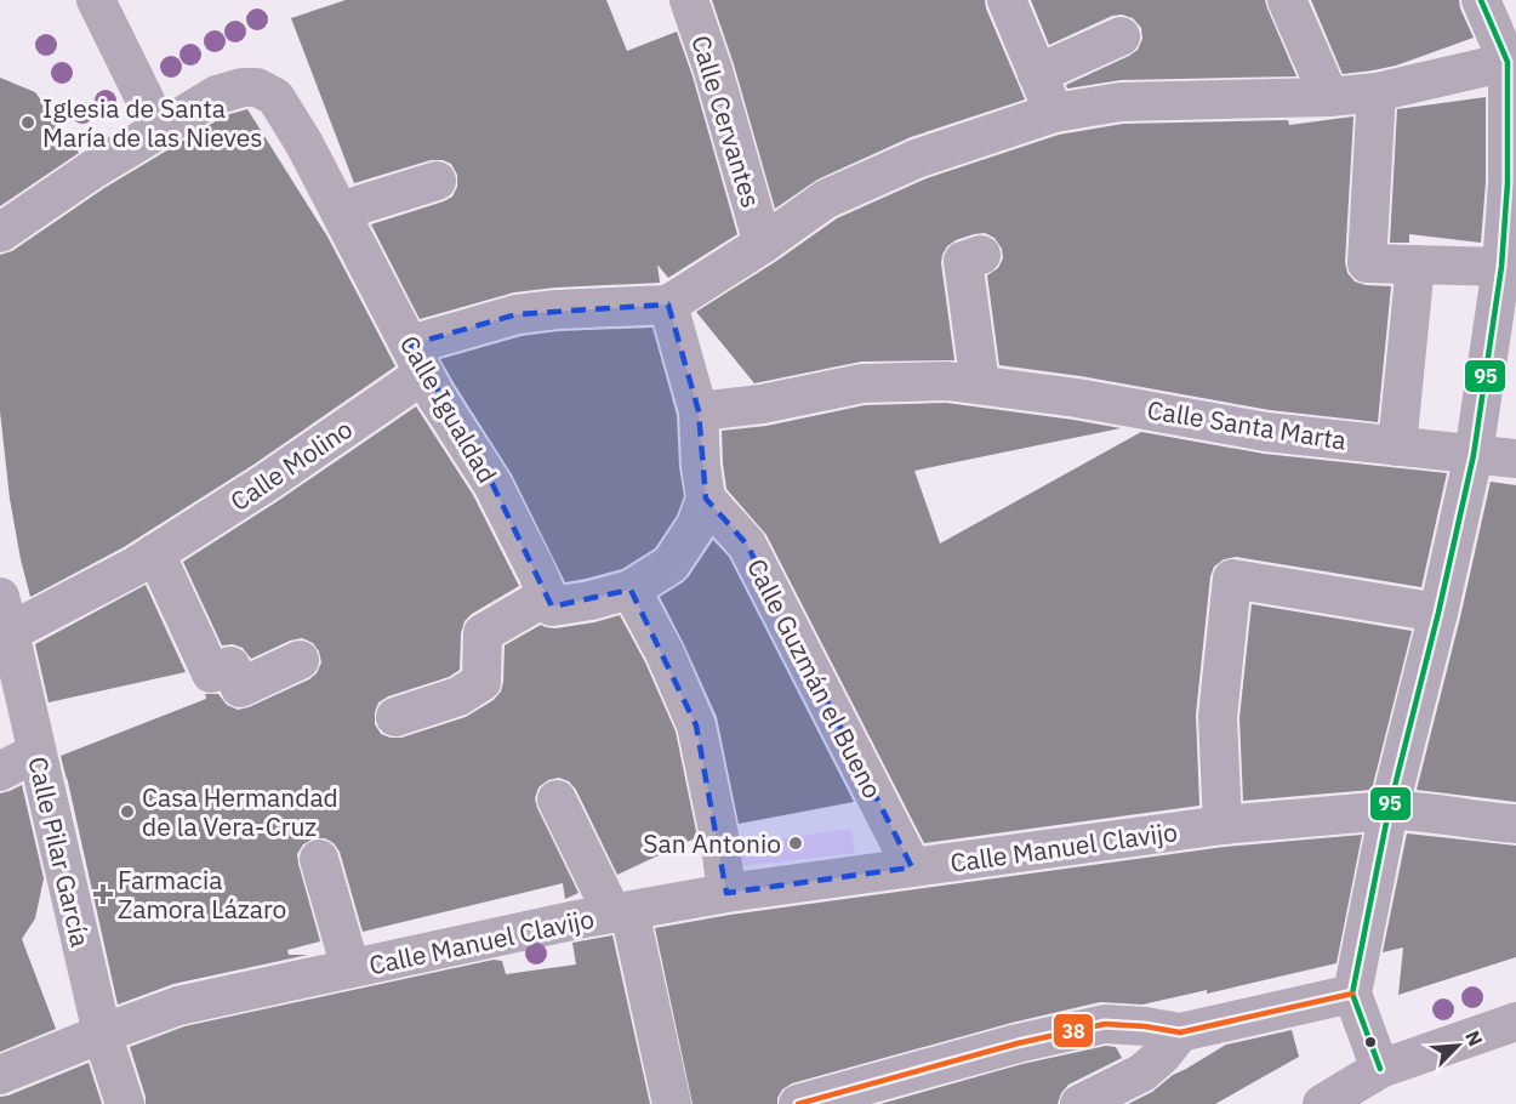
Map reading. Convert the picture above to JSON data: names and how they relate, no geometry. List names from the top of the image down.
{
  "streets": {
    "street": [
      "Calle Cervantes",
      "Calle Igualdad",
      "Calle Santa Marta",
      "Calle Molino",
      "Calle Guzmán el Bueno",
      "Calle Manuel Clavijo",
      "Calle Pilar García"
    ]
  },
  "crossings": [
    ["Calle Igualdad", "Calle Molino"],
    ["Calle Molino", "Calle Pilar García"],
    ["Calle Guzmán el Bueno", "Calle Manuel Clavijo"],
    ["Calle Manuel Clavijo", "Calle Pilar García"]
  ],
  "places": {
    "other": ["Iglesia de Santa María de las Nieves", "Casa Hermandad de la Vera-Cruz", "San Antonio"],
    "health": ["Farmacia Zamora Lázaro"]
  },
  "lines": ["transit line 95", "transit line 38"],
  "north": "top right"
}
